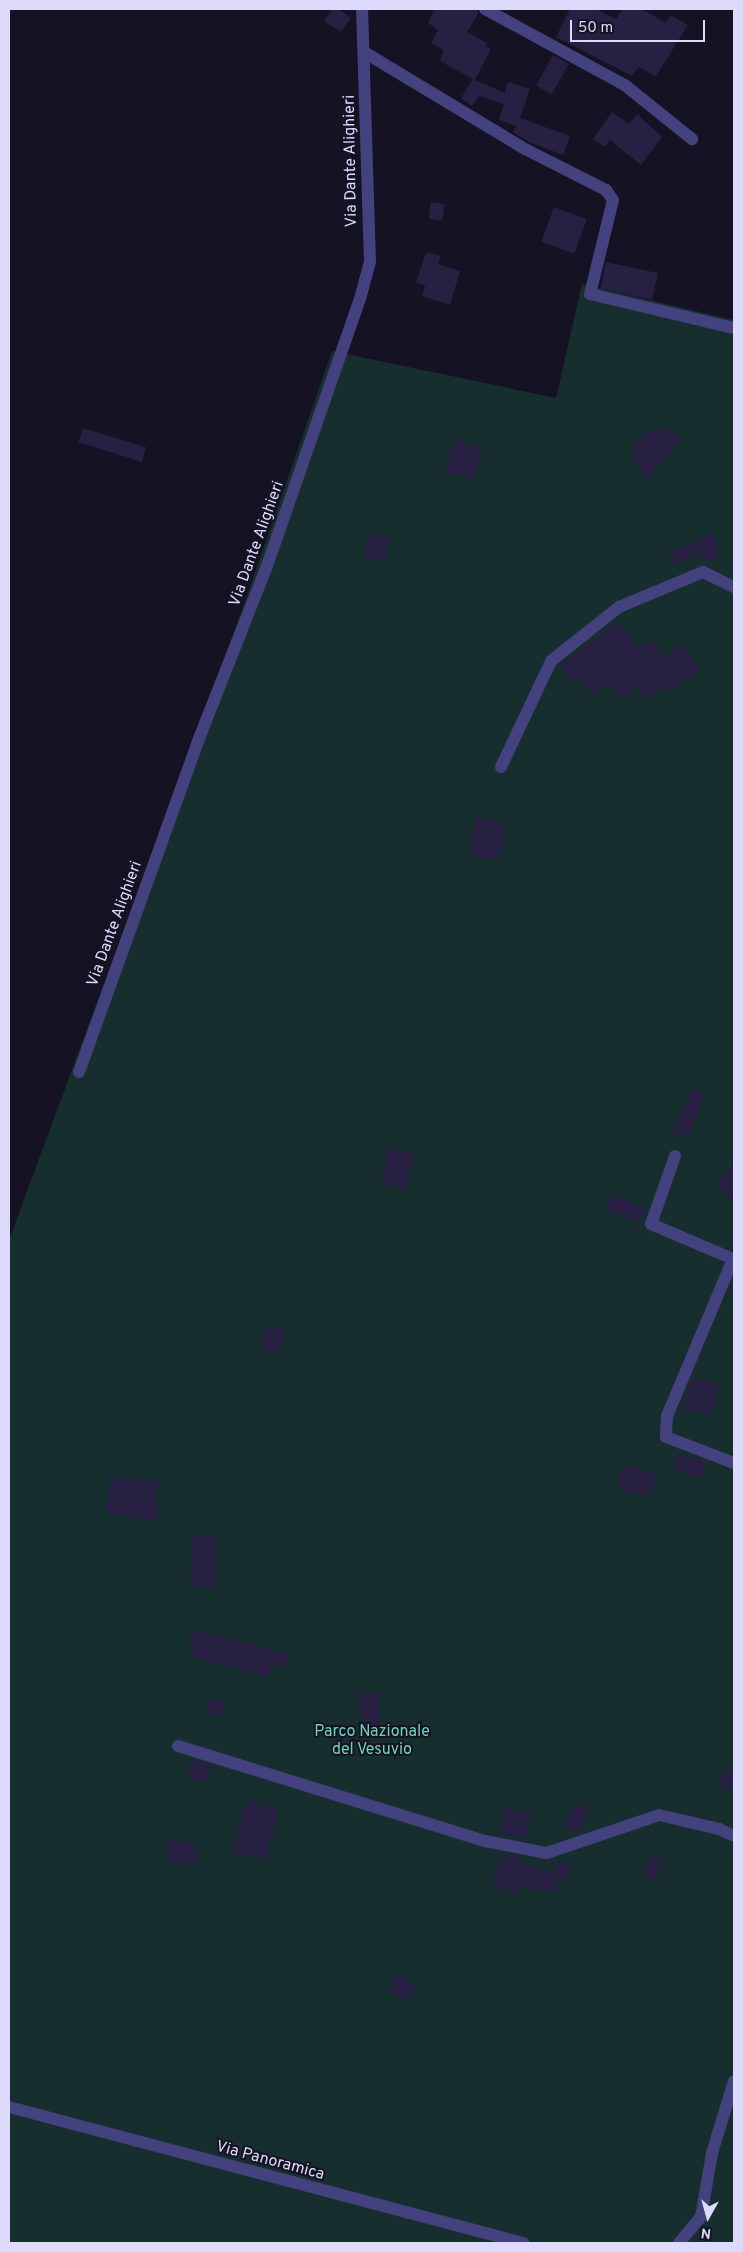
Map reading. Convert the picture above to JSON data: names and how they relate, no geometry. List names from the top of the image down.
{
  "streets": {
    "street": ["Via Dante Alighieri", "Via Panoramica"]
  },
  "parks": ["Parco Nazionale del Vesuvio"],
  "scale_bar": "50 m",
  "north": "bottom"
}
